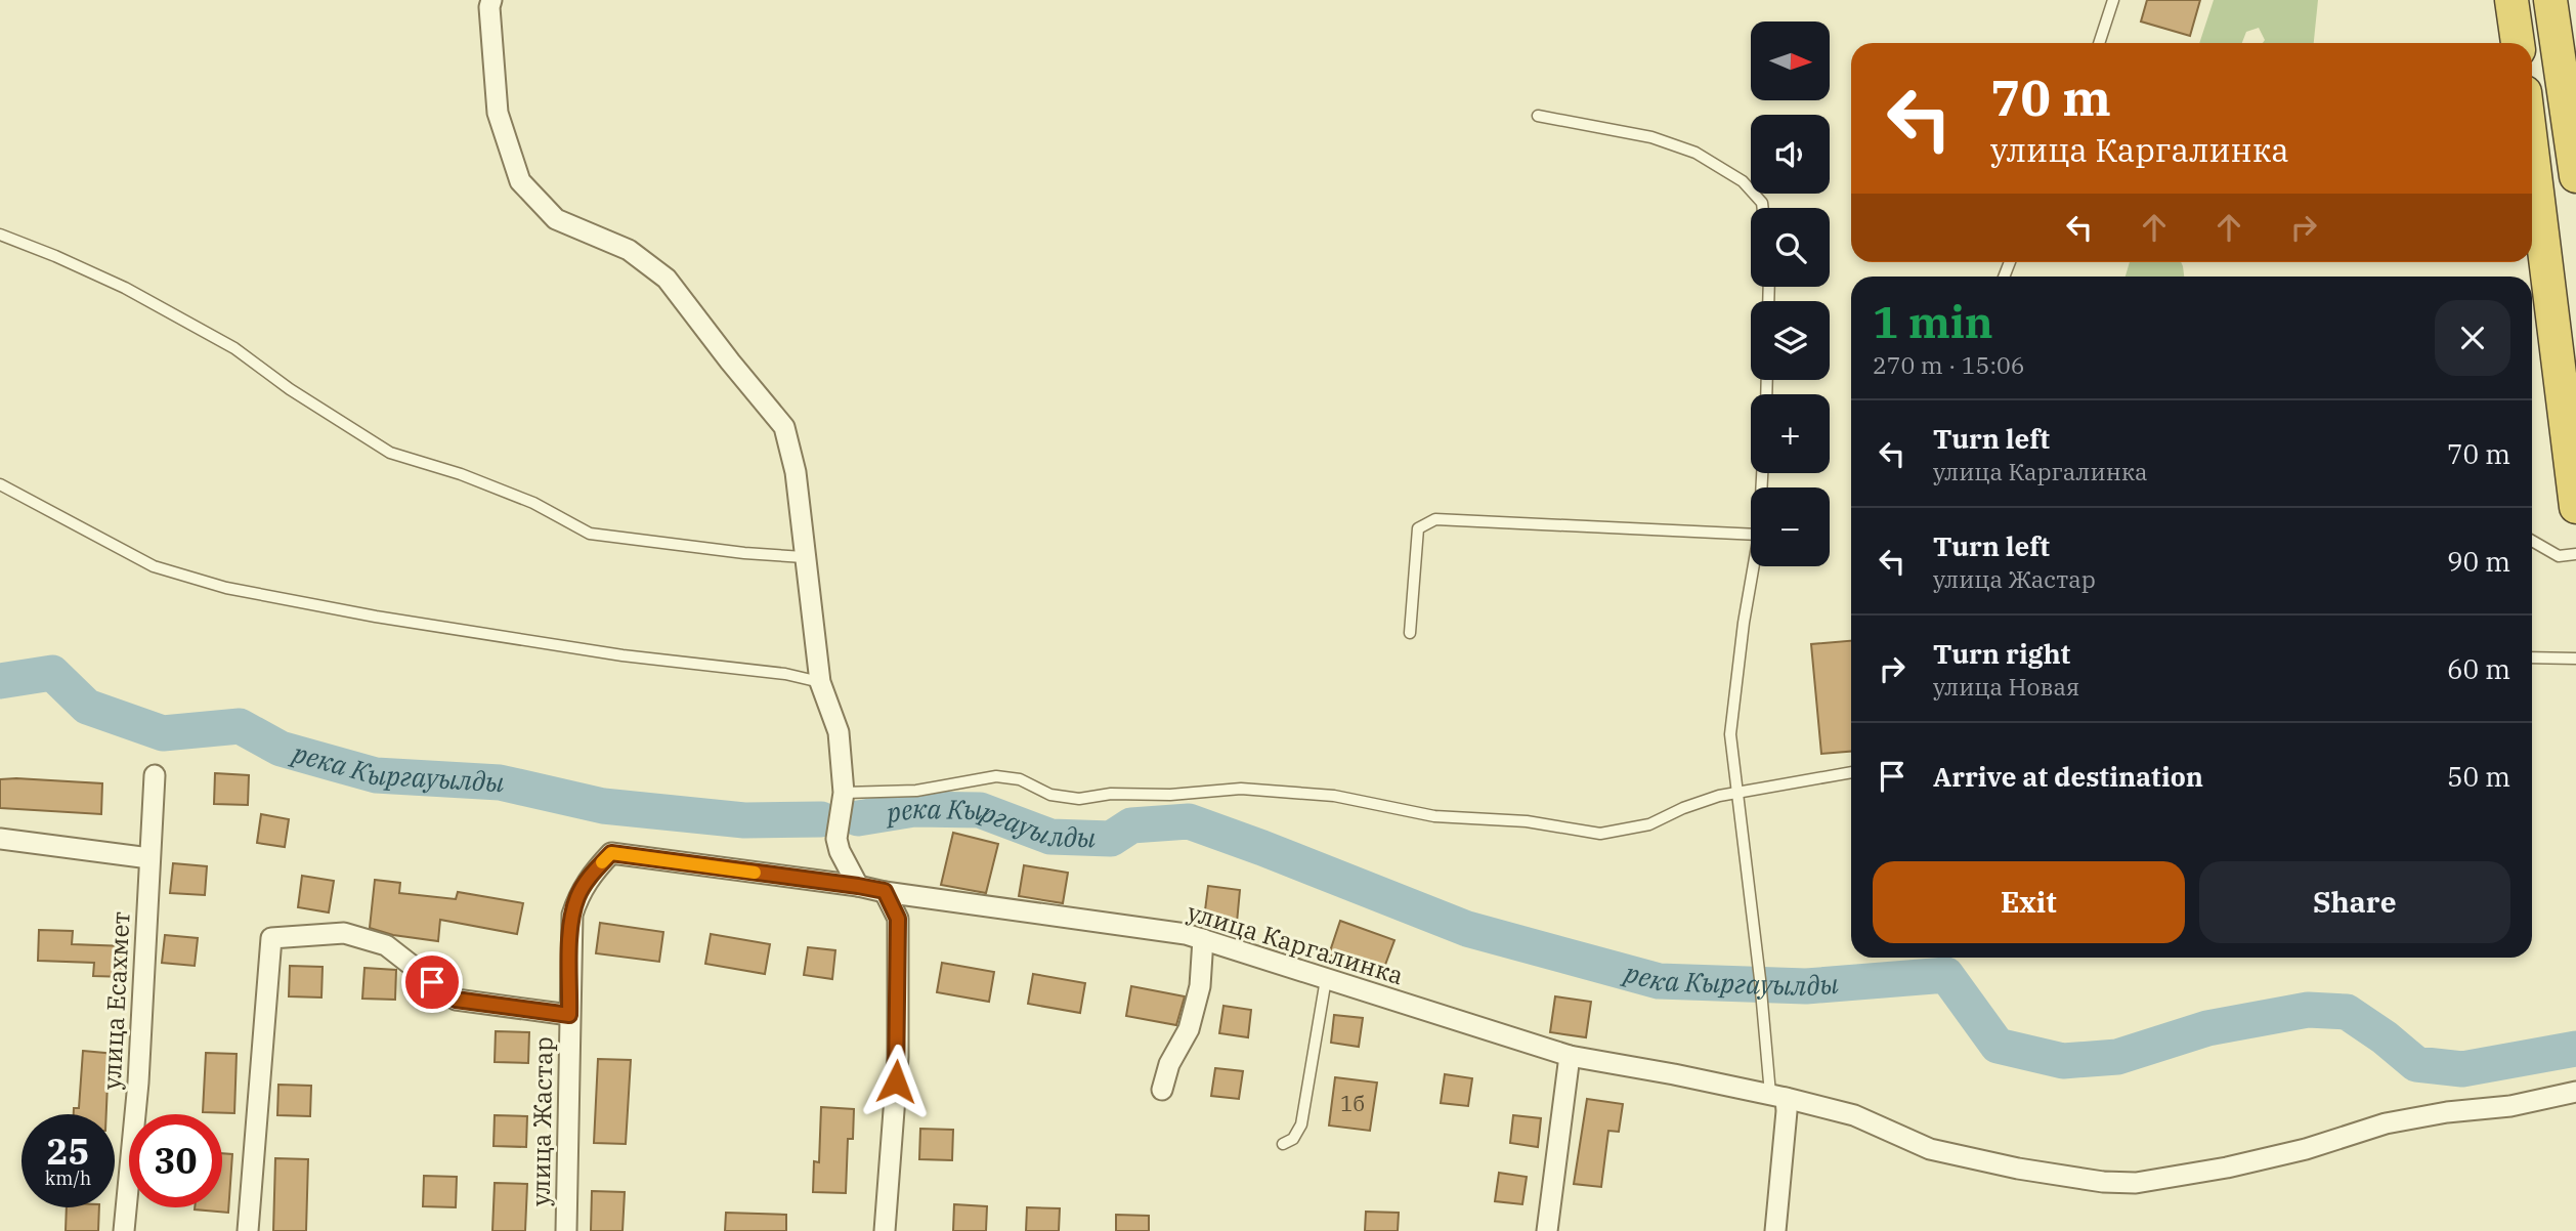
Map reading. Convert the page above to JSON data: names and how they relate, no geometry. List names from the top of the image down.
{
  "streets": {
    "street": ["улица Каргалинка", "улица Есахмет", "улица Жастар"]
  },
  "crossings": [
    ["улица Каргалинка", "улица Жастар"]
  ],
  "water": ["река Кыргауылды"],
  "house_numbers": ["1б"],
  "north": "right",
  "page": {
    "map_buttons": ["+", "−"],
    "turn": ["70 m", "улица Каргалинка"],
    "heading": ["1 min", "270 m · 15:06"],
    "list": [
      {
        "name": "Turn left",
        "note": "улица Каргалинка",
        "value": "70 m"
      },
      {
        "name": "Turn left",
        "note": "улица Жастар",
        "value": "90 m"
      },
      {
        "name": "Turn right",
        "note": "улица Новая",
        "value": "60 m"
      },
      {
        "name": "Arrive at destination",
        "value": "50 m"
      }
    ],
    "buttons": ["Exit", "Share"],
    "speed": "25 km/h",
    "limit": "30"
  }
}
